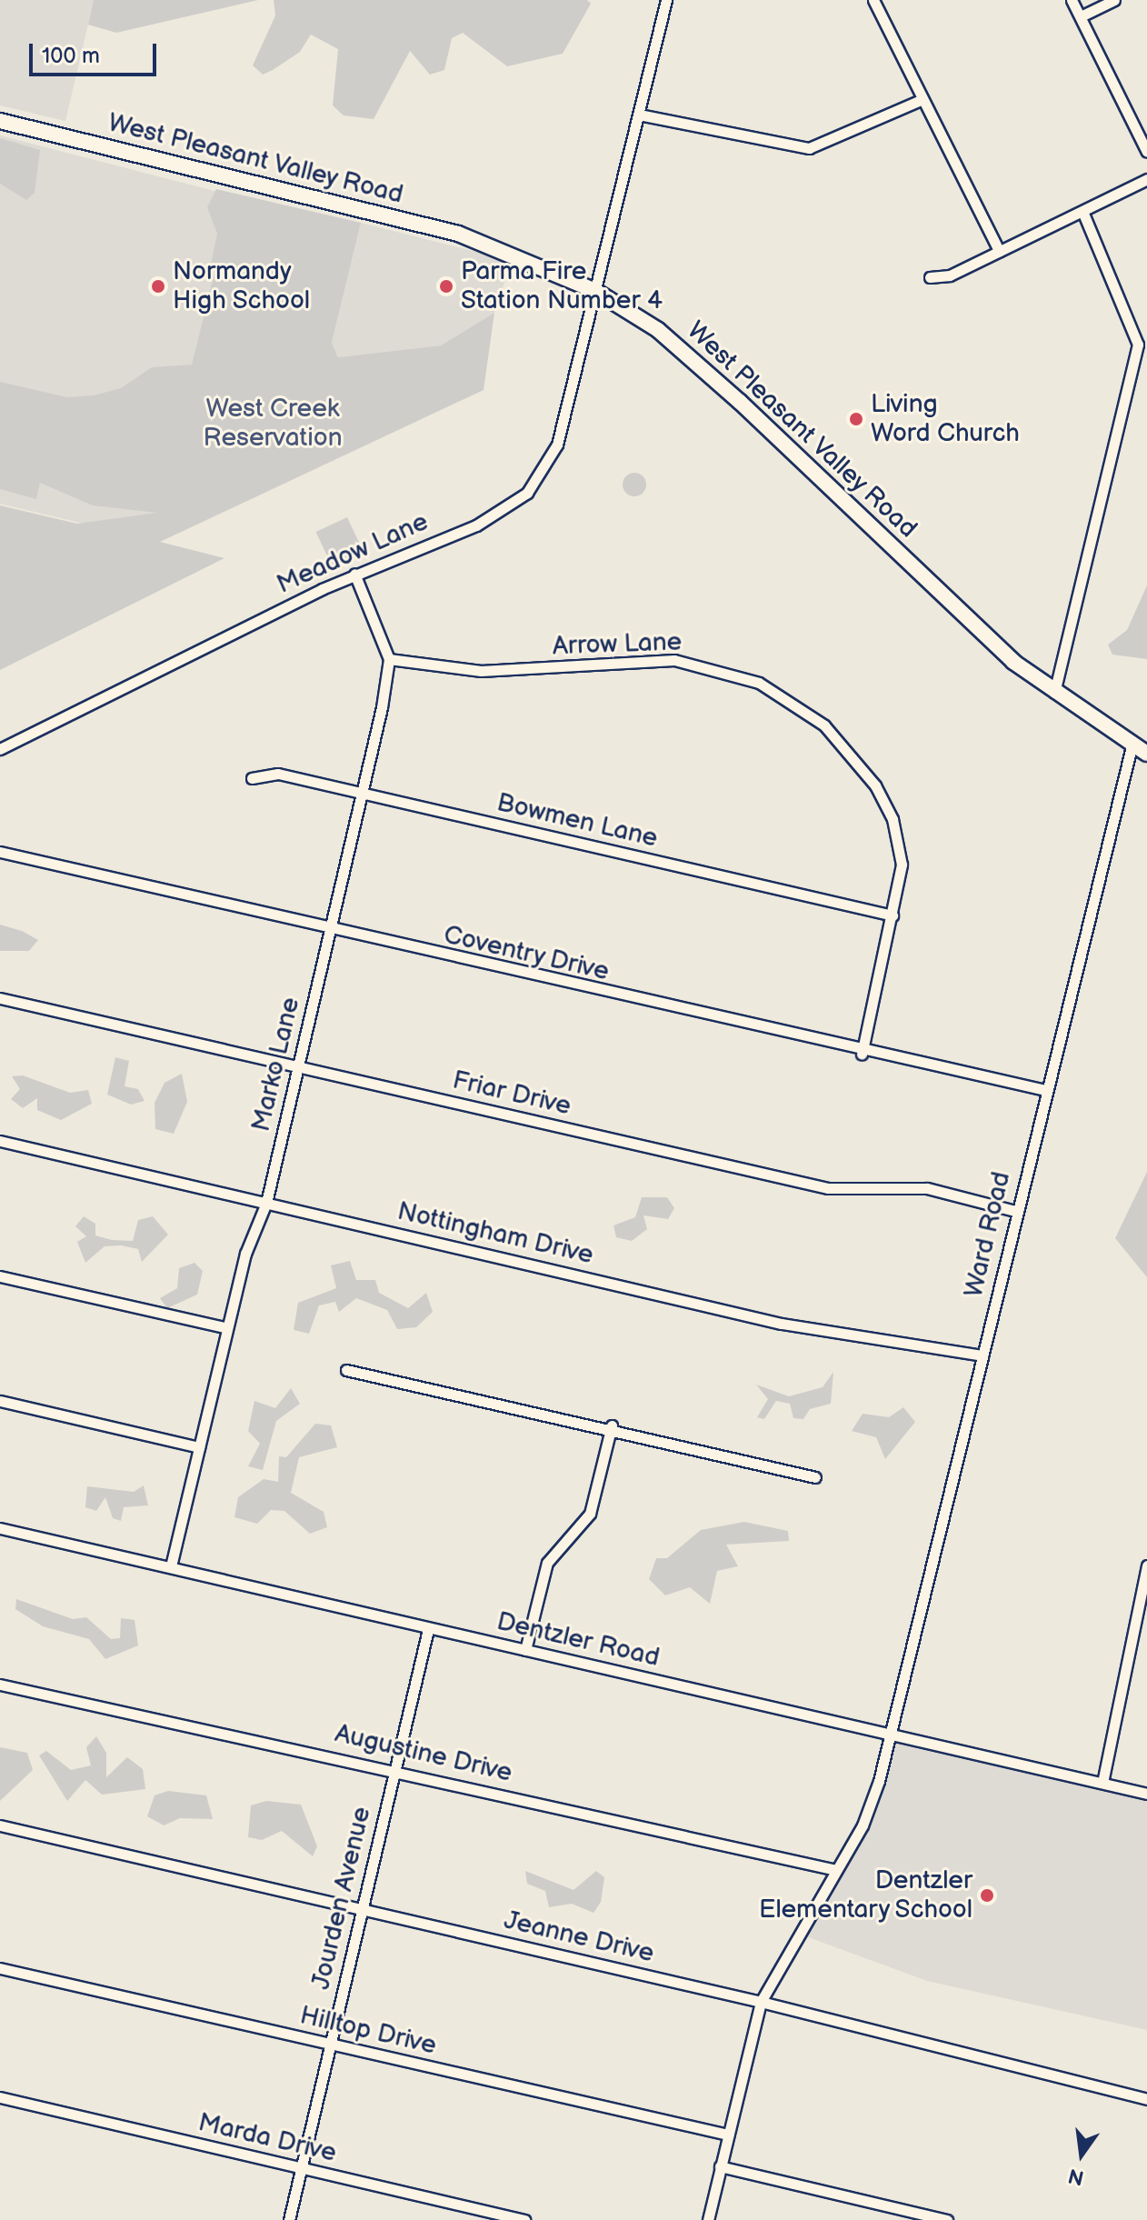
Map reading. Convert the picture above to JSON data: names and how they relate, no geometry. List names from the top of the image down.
{
  "streets": {
    "main road": ["West Pleasant Valley Road"],
    "street": [
      "Meadow Lane",
      "Arrow Lane",
      "Bowmen Lane",
      "Coventry Drive",
      "Marko Lane",
      "Friar Drive",
      "Nottingham Drive",
      "Ward Road",
      "Dentzler Road",
      "Augustine Drive",
      "Jourden Avenue",
      "Jeanne Drive",
      "Hilltop Drive",
      "Marda Drive"
    ]
  },
  "crossings": [
    ["West Pleasant Valley Road", "Meadow Lane"],
    ["West Pleasant Valley Road", "Ward Road"],
    ["Arrow Lane", "Bowmen Lane"],
    ["Arrow Lane", "Coventry Drive"],
    ["Arrow Lane", "Marko Lane"],
    ["Bowmen Lane", "Marko Lane"],
    ["Coventry Drive", "Marko Lane"],
    ["Coventry Drive", "Ward Road"],
    ["Marko Lane", "Friar Drive"],
    ["Marko Lane", "Nottingham Drive"],
    ["Marko Lane", "Dentzler Road"],
    ["Friar Drive", "Ward Road"],
    ["Nottingham Drive", "Ward Road"],
    ["Ward Road", "Dentzler Road"],
    ["Ward Road", "Augustine Drive"],
    ["Ward Road", "Jeanne Drive"],
    ["Ward Road", "Hilltop Drive"],
    ["Dentzler Road", "Jourden Avenue"],
    ["Augustine Drive", "Jourden Avenue"],
    ["Jourden Avenue", "Jeanne Drive"],
    ["Jourden Avenue", "Hilltop Drive"],
    ["Jourden Avenue", "Marda Drive"]
  ],
  "parks": ["West Creek Reservation"],
  "places": [
    "Normandy High School",
    "Parma Fire Station Number 4",
    "Living Word Church",
    "Dentzler Elementary School"
  ],
  "scale_bar": "100 m",
  "north": "bottom"
}
